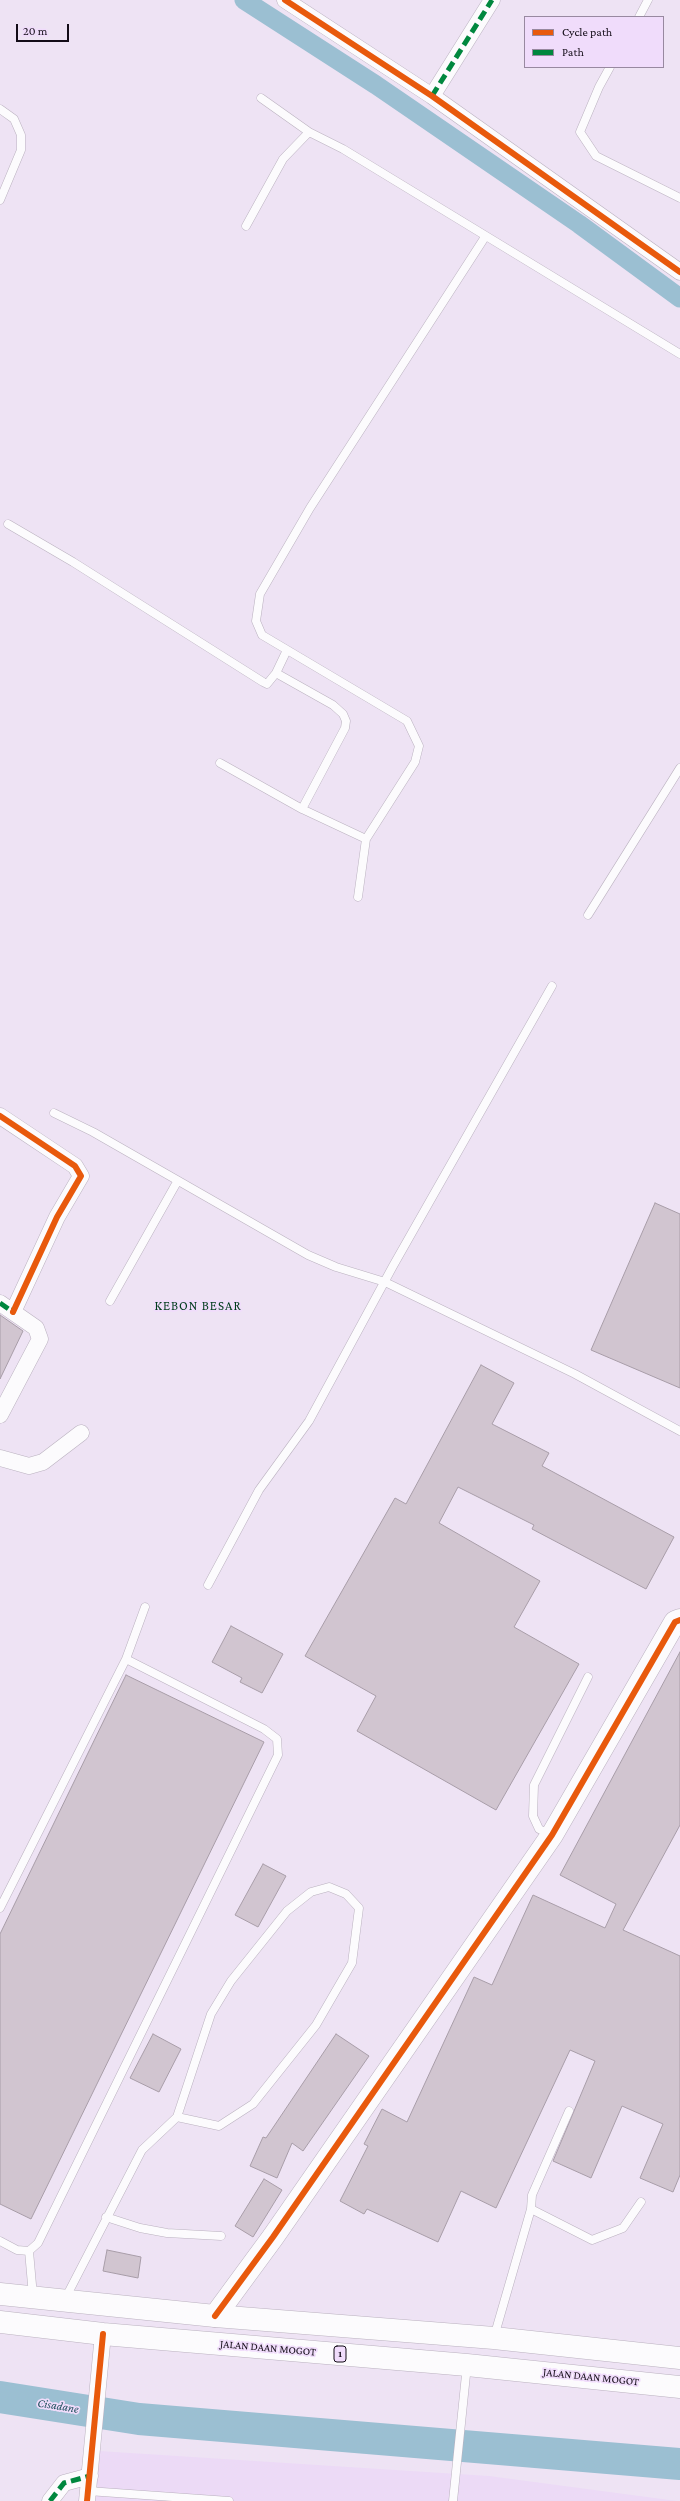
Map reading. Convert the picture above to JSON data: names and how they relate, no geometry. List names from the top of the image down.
{
  "streets": {
    "main road": ["JALAN DAAN MOGOT", "1"]
  },
  "districts": ["KEBON BESAR"],
  "water": ["Cisadane"],
  "legend": ["Cycle path", "Path"],
  "scale_bar": "20 m"
}
